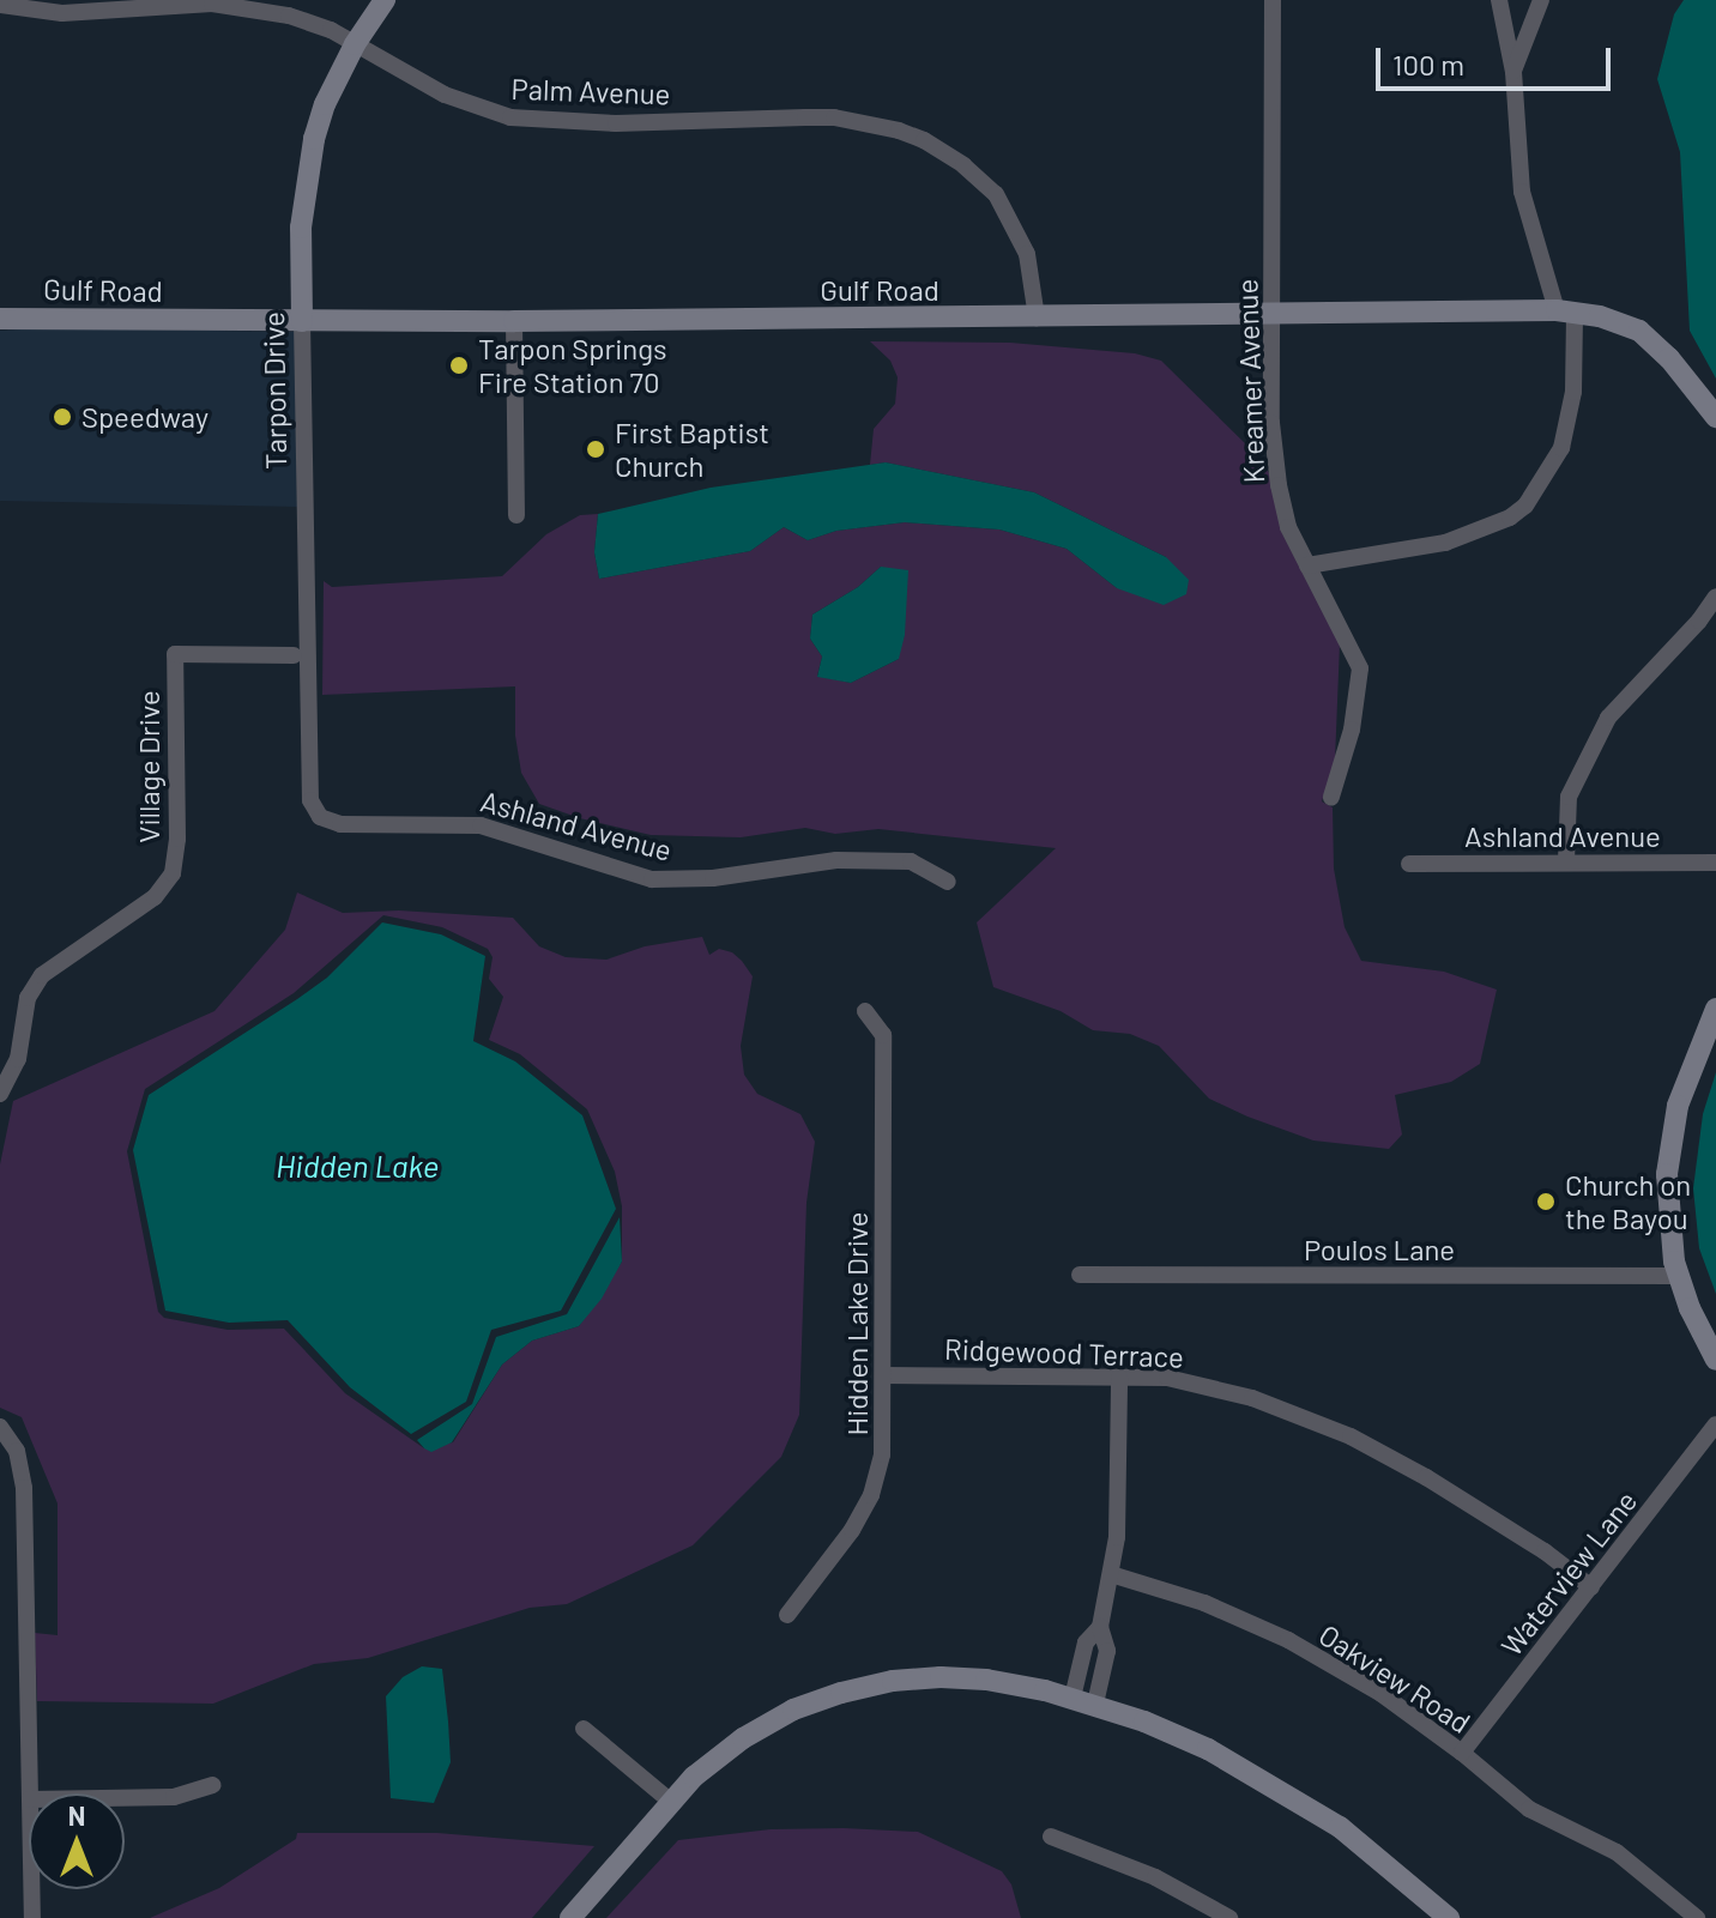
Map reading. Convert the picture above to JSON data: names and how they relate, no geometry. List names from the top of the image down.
{
  "streets": {
    "street": [
      "Palm Avenue",
      "Gulf Road",
      "Kreamer Avenue",
      "Tarpon Drive",
      "Village Drive",
      "Ashland Avenue",
      "Poulos Lane",
      "Hidden Lake Drive",
      "Ridgewood Terrace",
      "Waterview Lane",
      "Oakview Road"
    ]
  },
  "crossings": [
    ["Palm Avenue", "Gulf Road"],
    ["Palm Avenue", "Tarpon Drive"],
    ["Gulf Road", "Kreamer Avenue"],
    ["Gulf Road", "Tarpon Drive"],
    ["Tarpon Drive", "Ashland Avenue"],
    ["Hidden Lake Drive", "Ridgewood Terrace"],
    ["Ridgewood Terrace", "Waterview Lane"],
    ["Waterview Lane", "Oakview Road"]
  ],
  "water": ["Hidden Lake"],
  "places": [
    "Tarpon Springs Fire Station 70",
    "Speedway",
    "First Baptist Church",
    "Church on the Bayou"
  ],
  "scale_bar": "100 m",
  "north": "top"
}
